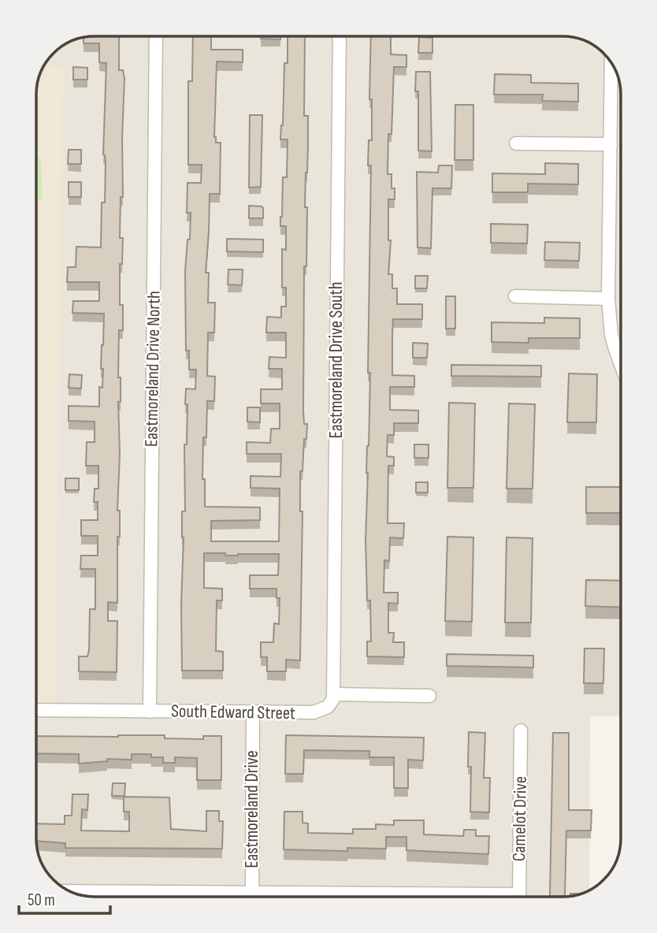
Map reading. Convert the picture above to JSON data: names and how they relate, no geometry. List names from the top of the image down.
{
  "streets": {
    "street": [
      "Eastmoreland Drive South",
      "Eastmoreland Drive North",
      "South Edward Street",
      "Eastmoreland Drive",
      "Camelot Drive"
    ]
  },
  "crossings": [
    ["Eastmoreland Drive South", "South Edward Street"],
    ["Eastmoreland Drive North", "South Edward Street"],
    ["South Edward Street", "Eastmoreland Drive"]
  ],
  "scale_bar": "50 m"
}
